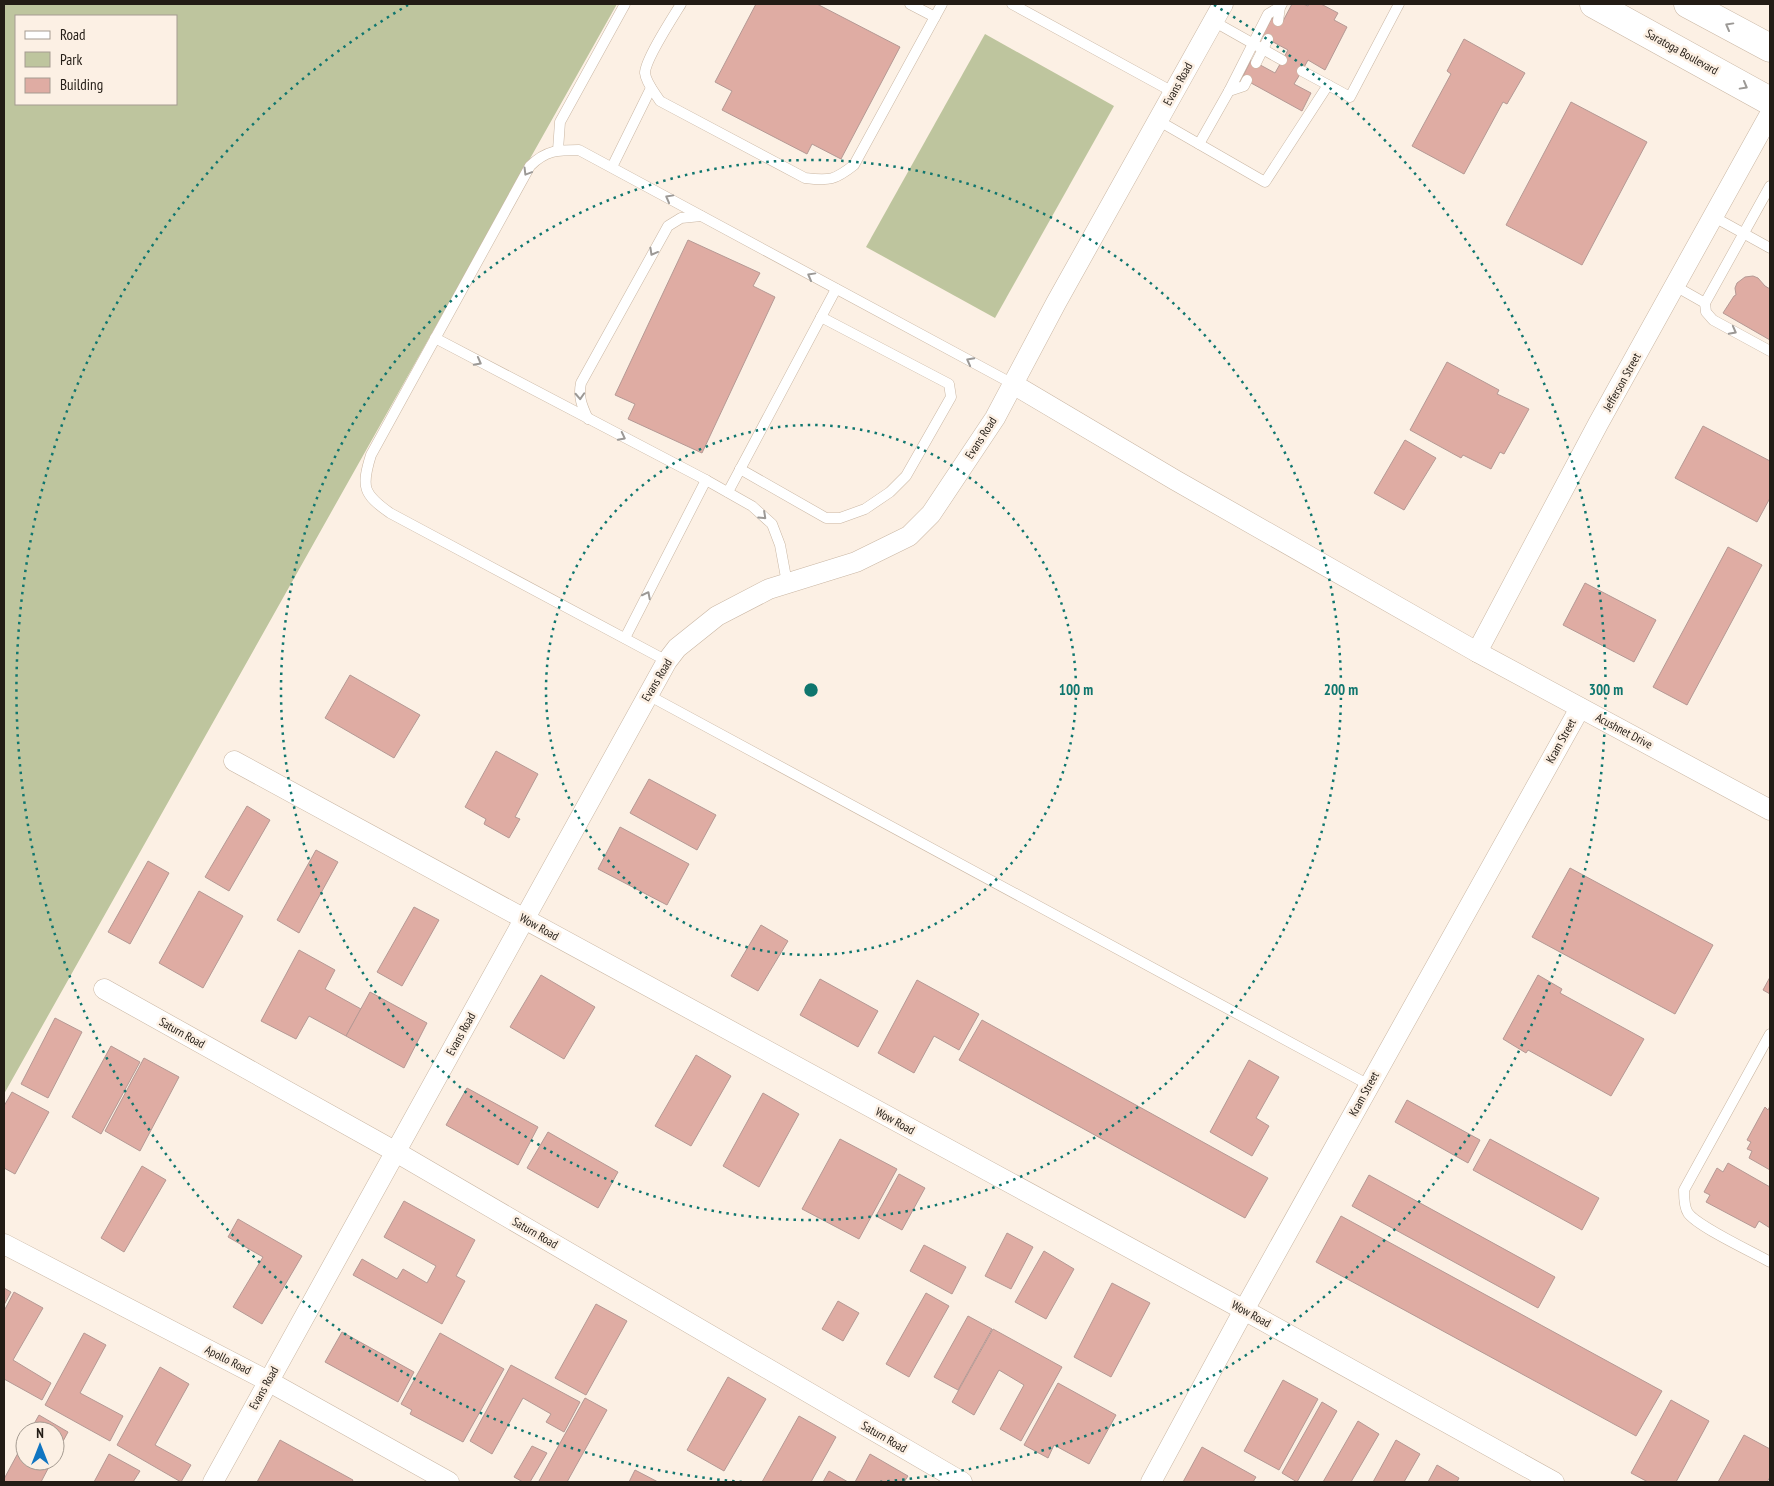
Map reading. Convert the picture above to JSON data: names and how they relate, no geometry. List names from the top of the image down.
{
  "streets": {
    "main road": ["Saratoga Boulevard"],
    "street": [
      "Evans Road",
      "Jefferson Street",
      "Acushnet Drive",
      "Kram Street",
      "Wow Road",
      "Saturn Road",
      "Apollo Road"
    ]
  },
  "crossings": [
    ["Evans Road", "Acushnet Drive"],
    ["Evans Road", "Wow Road"],
    ["Evans Road", "Saturn Road"],
    ["Evans Road", "Apollo Road"],
    ["Jefferson Street", "Acushnet Drive"],
    ["Acushnet Drive", "Kram Street"],
    ["Kram Street", "Wow Road"]
  ],
  "legend": ["Road", "Park", "Building"],
  "north": "top",
  "rings": ["100 m", "200 m", "300 m"]
}
